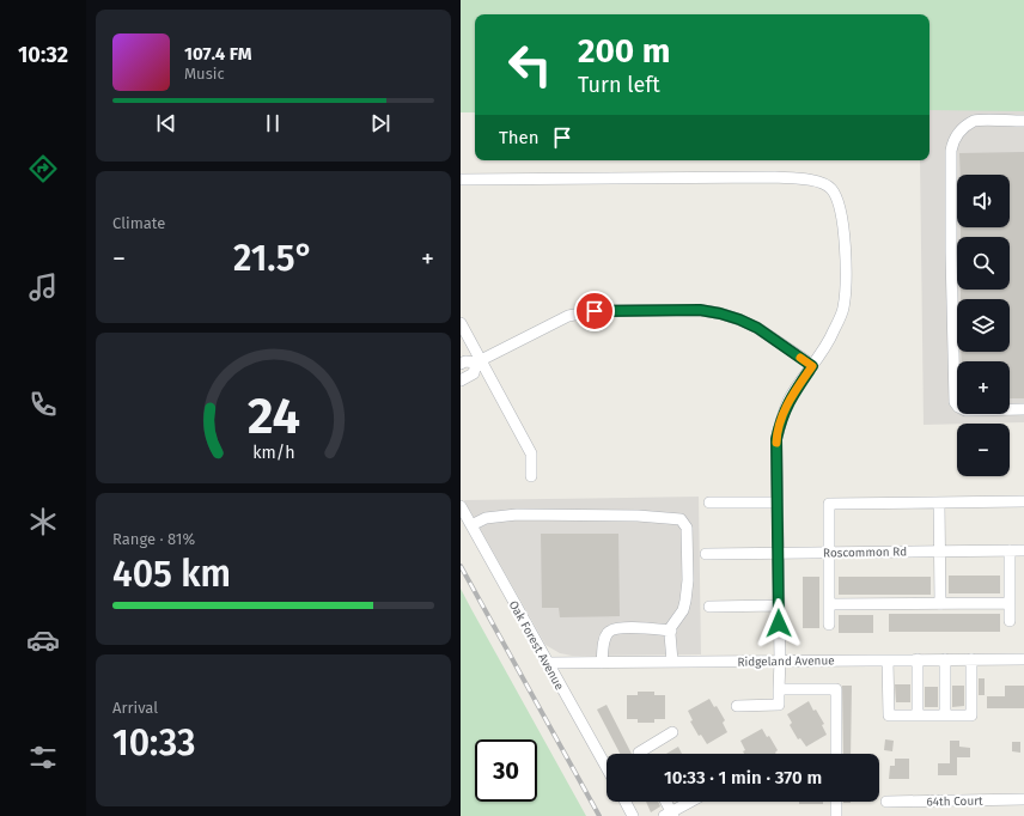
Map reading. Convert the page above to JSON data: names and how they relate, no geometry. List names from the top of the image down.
{
  "streets": {
    "street": [
      "Roscommon Rd",
      "Oak Forest Avenue",
      "Ridgeland Avenue",
      "64th Court"
    ]
  },
  "crossings": [
    ["Oak Forest Avenue", "Ridgeland Avenue"]
  ],
  "page": {
    "tabs": "10:32",
    "turn": ["200 m", "Turn left"],
    "song": ["107.4 FM", "Music"],
    "then": "Then",
    "tile": [
      "Climate",
      ["Range · 81%", "405 km"],
      ["Arrival", "10:33"]
    ],
    "map_buttons": ["+", "−"],
    "heat": ["−", "21.5°", "+"],
    "limit": "30",
    "trip": "10:33 · 1 min · 370 m",
    "gauge": ["24", "km/h"]
  }
}
